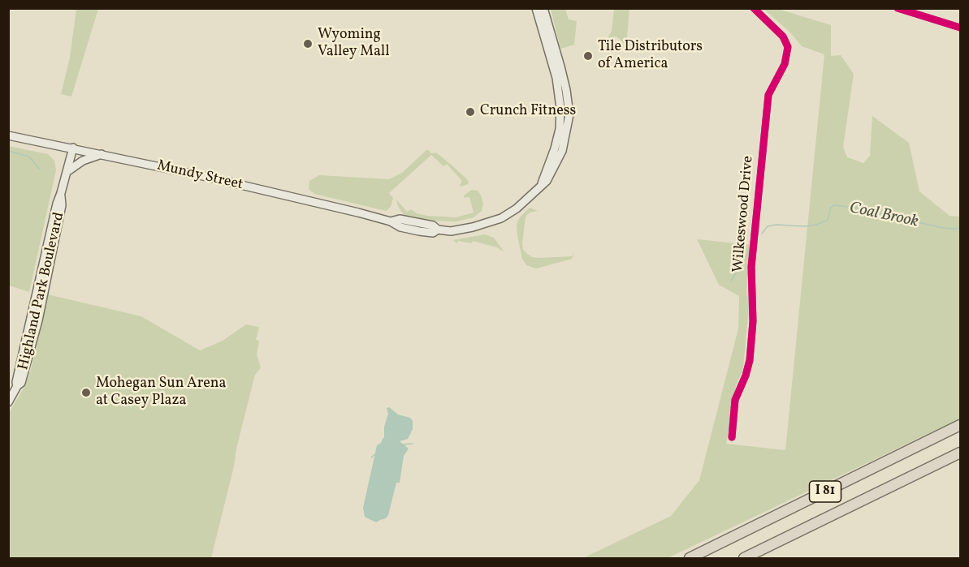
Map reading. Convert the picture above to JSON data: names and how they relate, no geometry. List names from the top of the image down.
{
  "streets": {
    "highway": ["I 81"],
    "main road": ["Mundy Street", "Highland Park Boulevard"],
    "street": ["Wilkeswood Drive"]
  },
  "crossings": [
    ["Mundy Street", "Highland Park Boulevard"]
  ],
  "water": ["Coal Brook"],
  "places": [
    "Wyoming Valley Mall",
    "Tile Distributors of America",
    "Crunch Fitness",
    "Mohegan Sun Arena at Casey Plaza"
  ]
}
